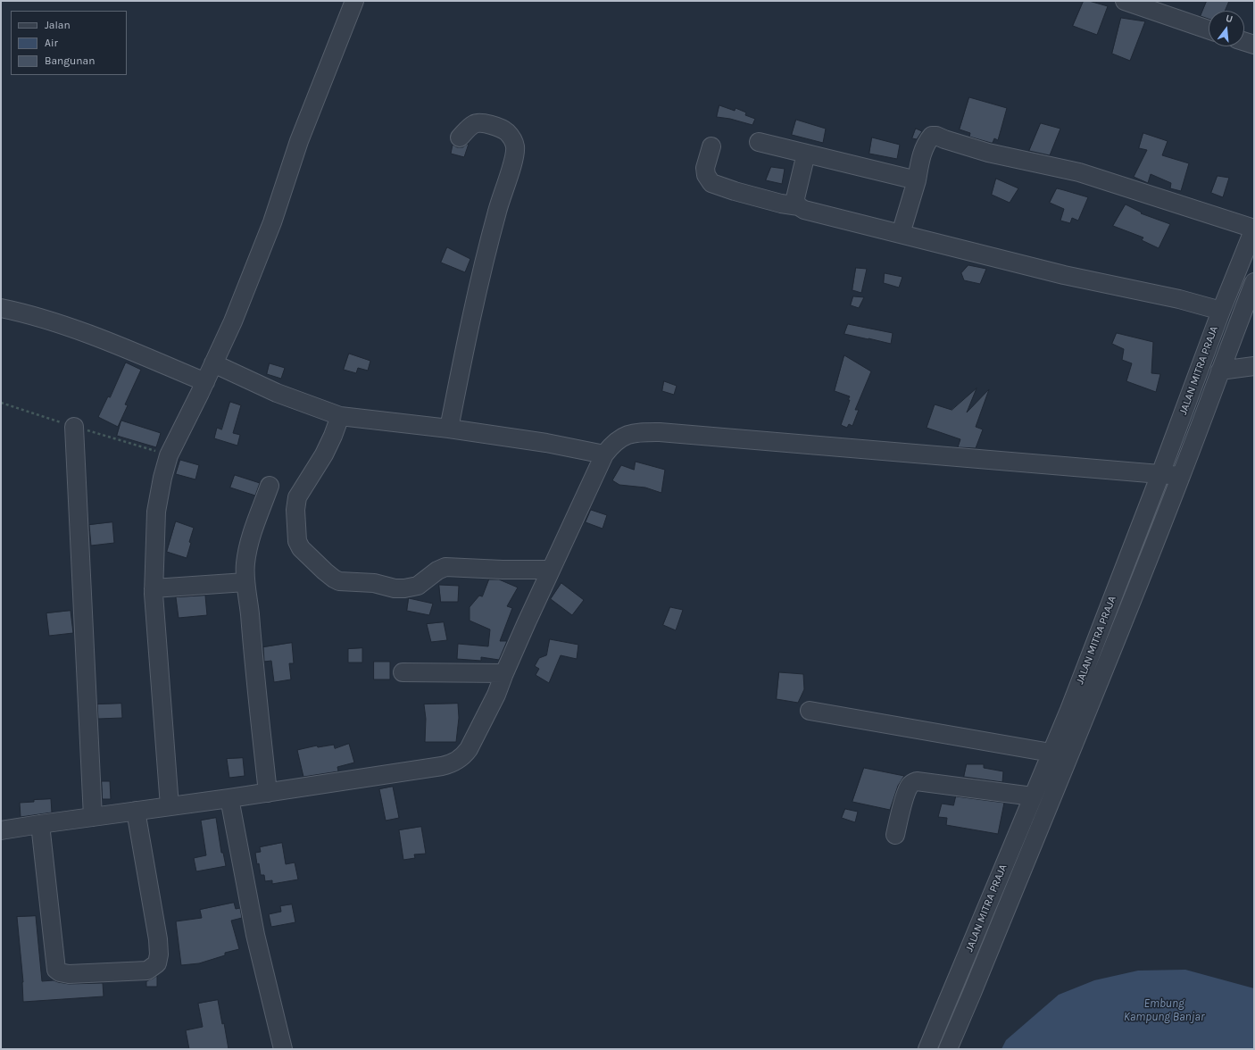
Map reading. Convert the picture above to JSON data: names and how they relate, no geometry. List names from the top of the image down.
{
  "streets": {
    "street": ["JALAN MITRA PRAJA"]
  },
  "water": ["Embung Kampung Banjar"],
  "legend": ["Jalan", "Air", "Bangunan"],
  "north": "top"
}
